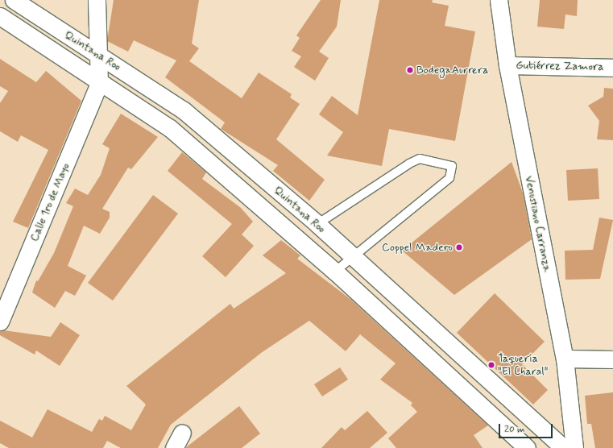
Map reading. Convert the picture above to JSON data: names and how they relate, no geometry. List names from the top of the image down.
{
  "streets": {
    "street": [
      "Quintana Roo",
      "Gutiérrez Zamora",
      "Calle 1ro de Mayo",
      "Venustiano Carranza"
    ]
  },
  "crossings": [
    ["Quintana Roo", "Calle 1ro de Mayo"],
    ["Gutiérrez Zamora", "Venustiano Carranza"]
  ],
  "places": ["BodegaAurrera", "Coppel Madero", "Taquería \"El Charal\""],
  "scale_bar": "20 m"
}
